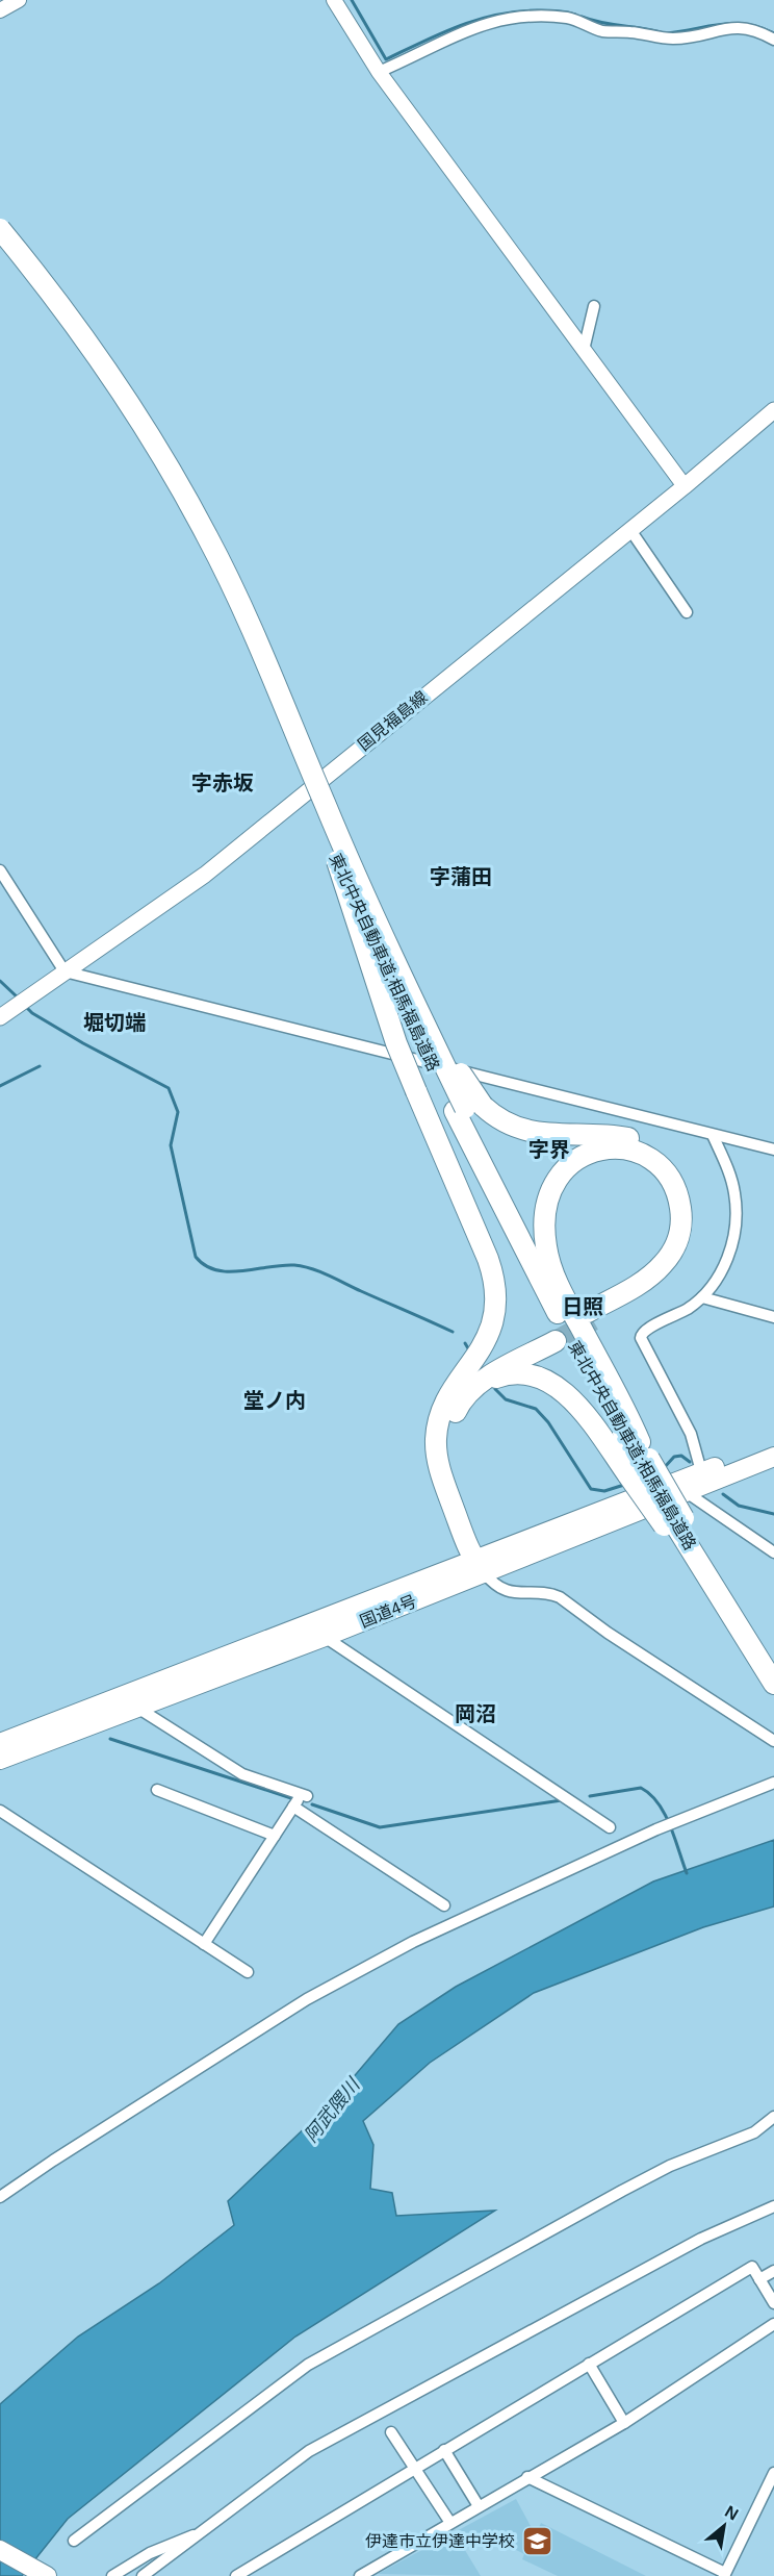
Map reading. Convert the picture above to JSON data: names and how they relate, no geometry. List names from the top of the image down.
{
  "streets": {
    "highway": ["東北中央自動車道;相馬福島道路", "国道4号"],
    "main road": ["国見福島線"]
  },
  "districts": [
    "字赤坂",
    "字蒲田",
    "堀切端",
    "字界",
    "日照",
    "堂ノ内",
    "岡沼"
  ],
  "water": ["阿武隈川"],
  "places": {
    "school or university": ["伊達市立伊達中学校"]
  },
  "north": "top right"
}
